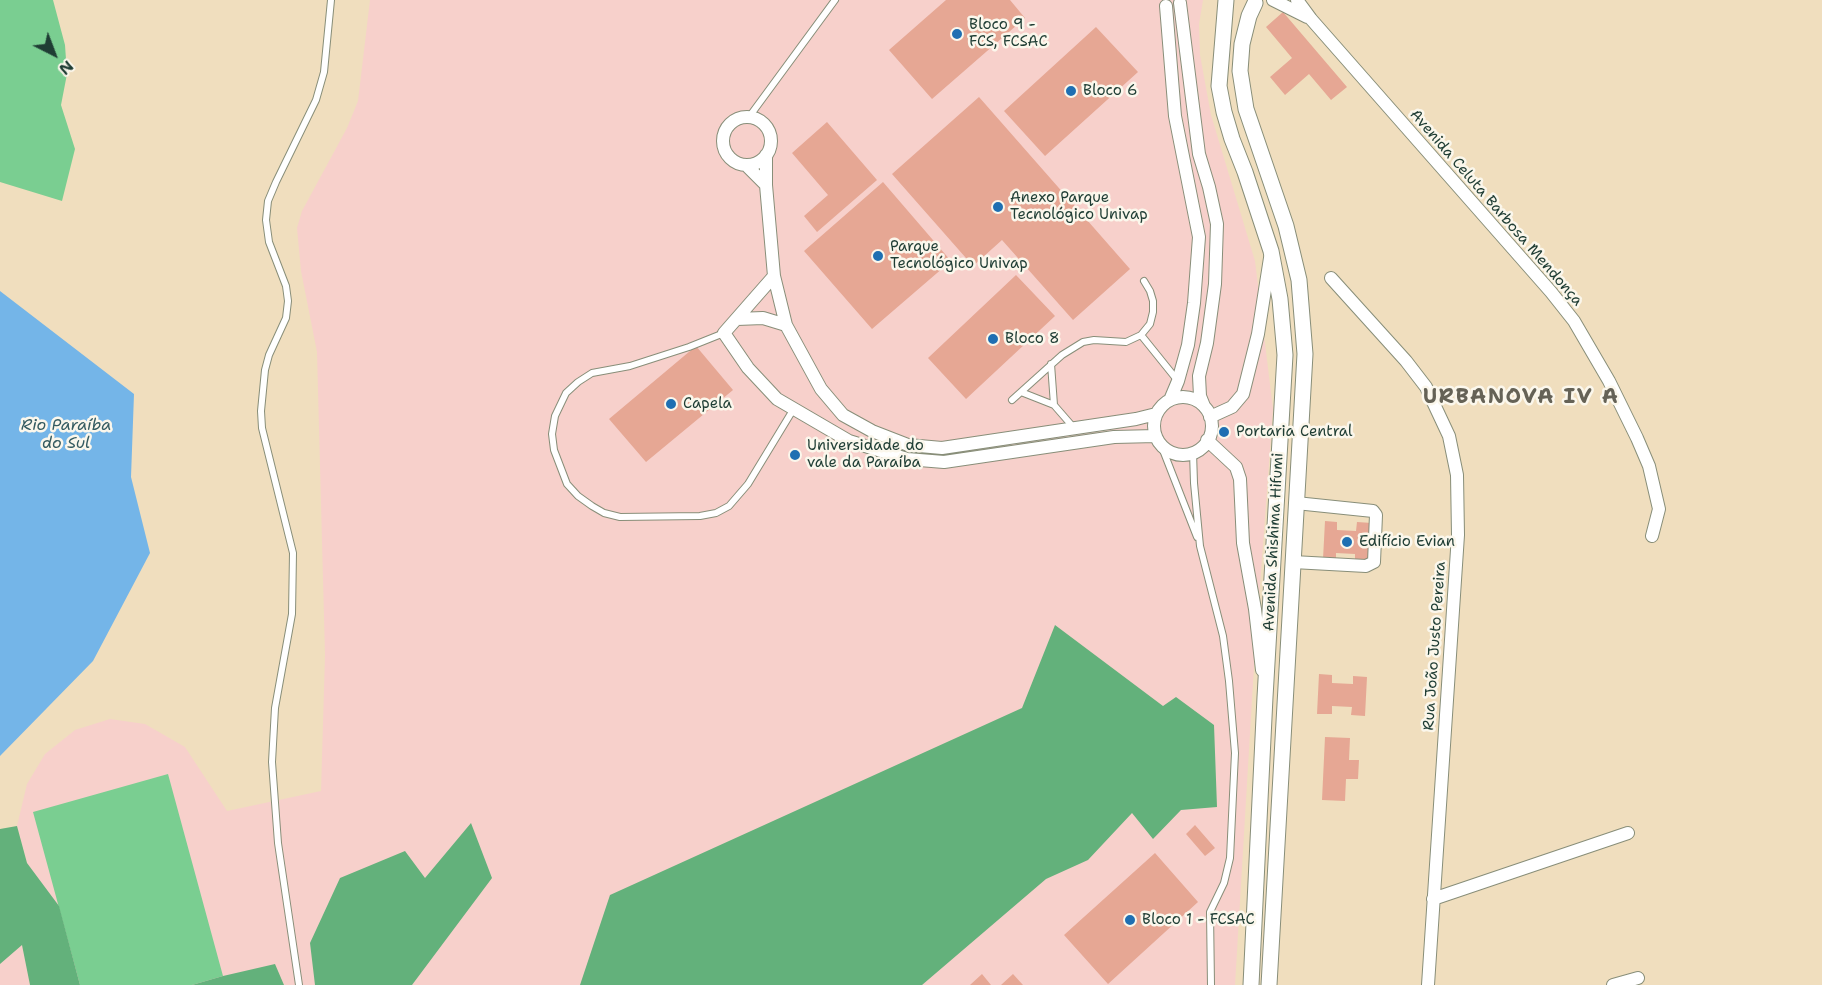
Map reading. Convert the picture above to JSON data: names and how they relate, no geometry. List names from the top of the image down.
{
  "streets": {
    "street": ["Avenida Celuta Barbosa Mendonça", "Avenida Shishima Hifumi", "Rua João Justo Pereira"]
  },
  "districts": ["URBANOVA IV A"],
  "water": ["Rio Paraíba do Sul"],
  "places": [
    "Bloco 9 - FCS, FCSAC",
    "Bloco 6",
    "Anexo Parque Tecnológico Univap",
    "Parque Tecnológico Univap",
    "Bloco 8",
    "Capela",
    "Portaria Central",
    "Universidade do vale da Paraíba",
    "Edifício Evian",
    "Bloco 1 - FCSAC"
  ],
  "north": "bottom right"
}
